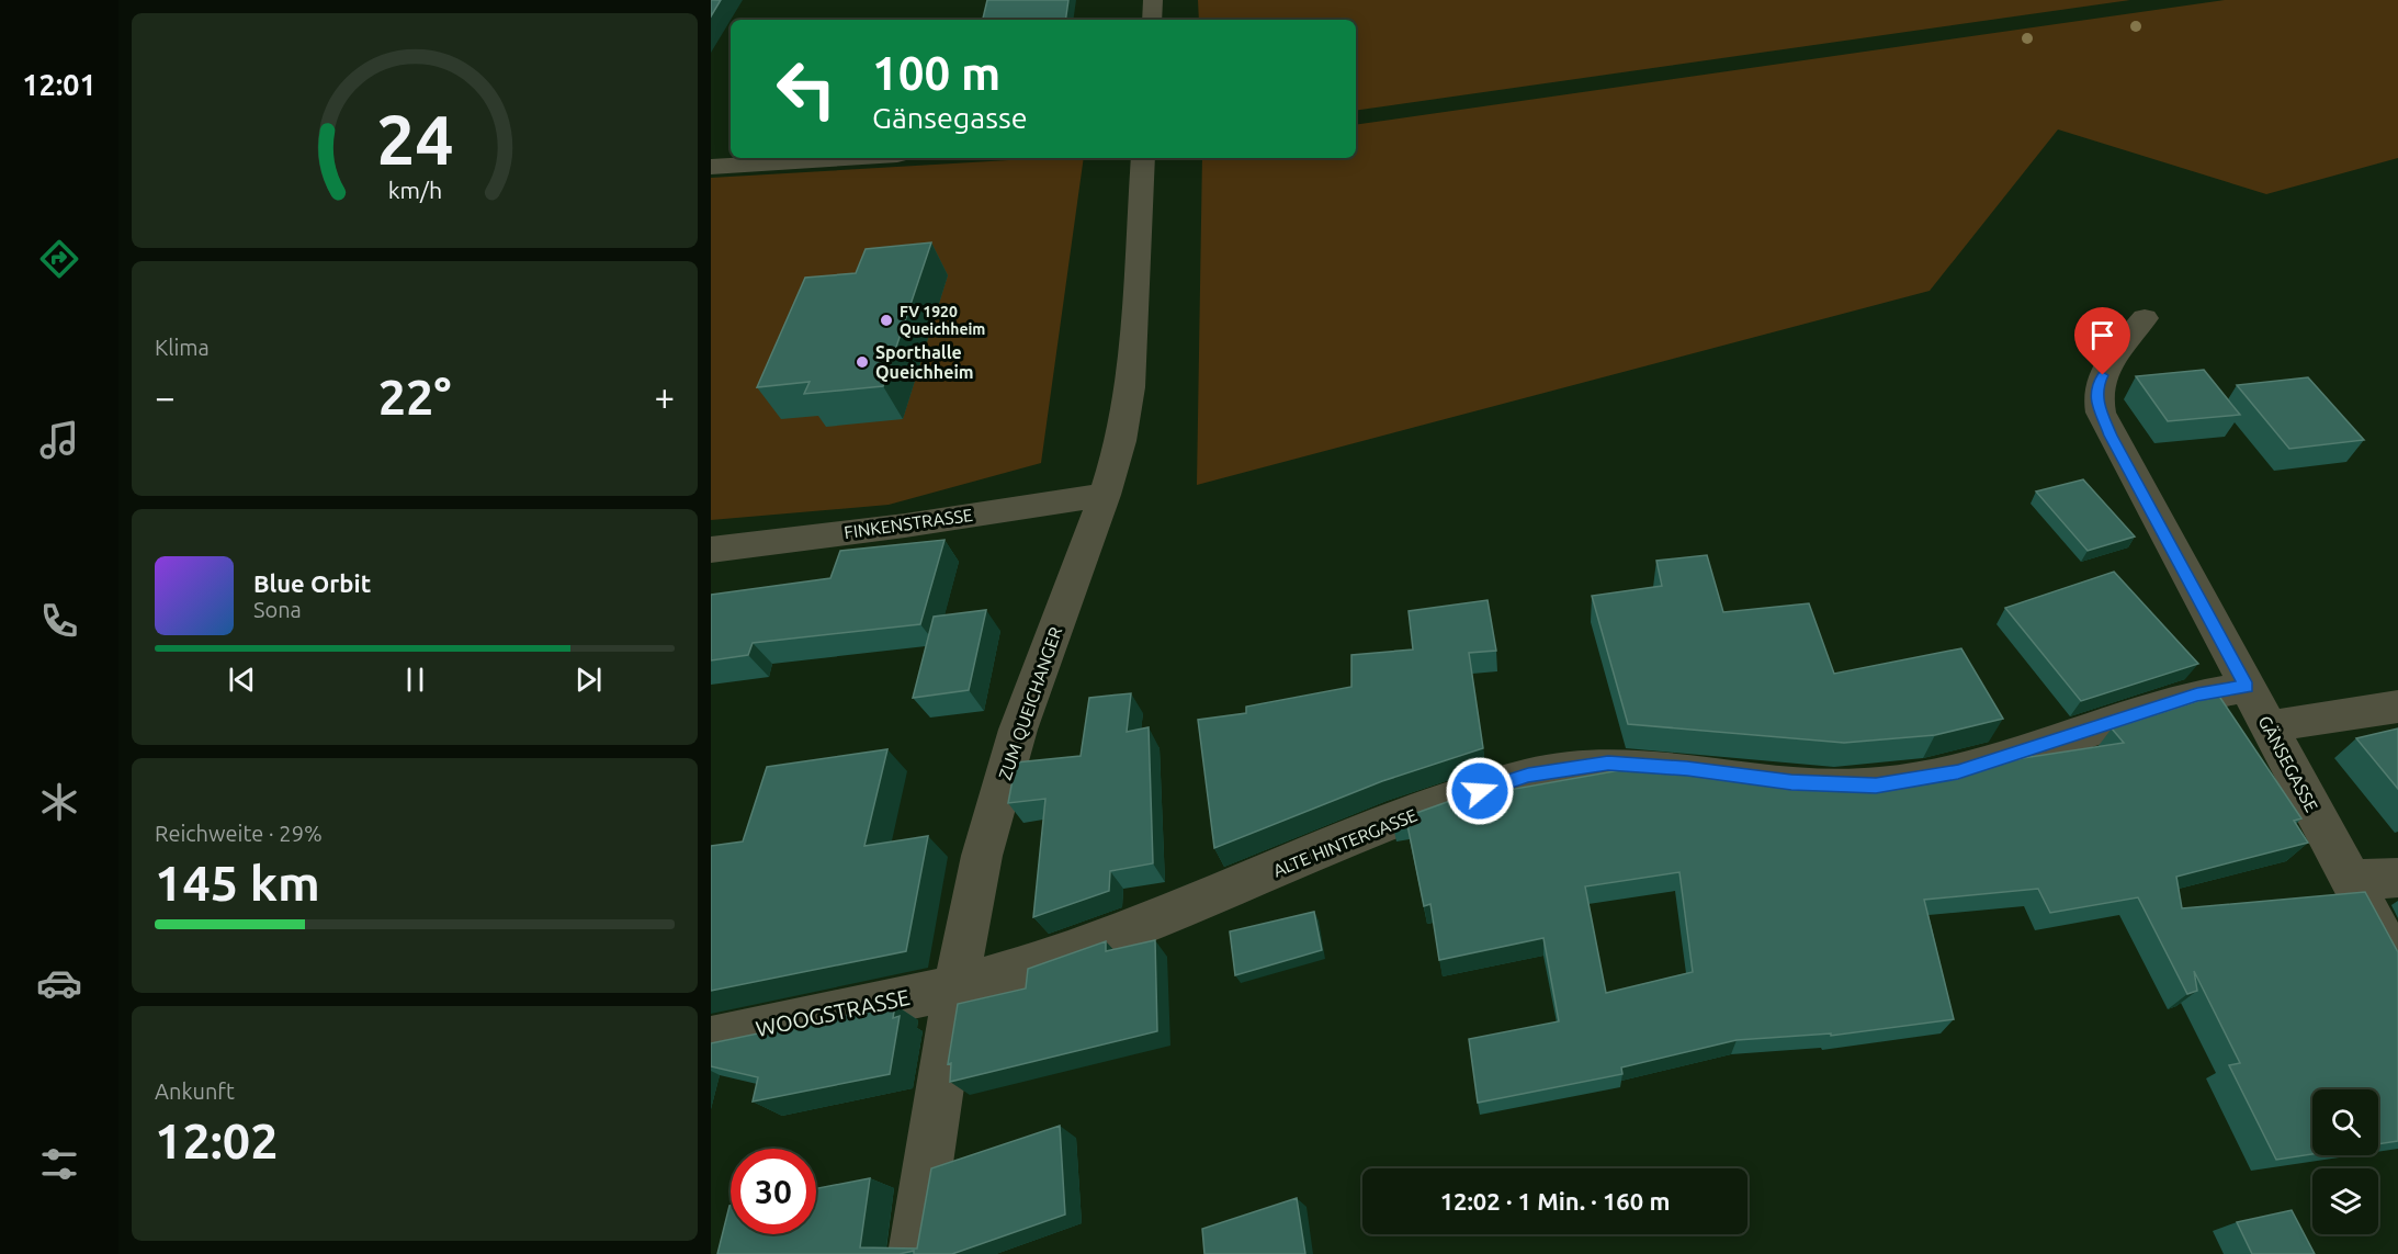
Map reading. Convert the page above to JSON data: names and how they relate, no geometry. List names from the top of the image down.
{
  "streets": {
    "street": [
      "FINKENSTRASSE",
      "ZUM QUEICHANGER",
      "GÄNSEGASSE",
      "ALTE HINTERGASSE",
      "WOOGSTRASSE"
    ]
  },
  "crossings": [
    ["FINKENSTRASSE", "ZUM QUEICHANGER"],
    ["ZUM QUEICHANGER", "ALTE HINTERGASSE"],
    ["ZUM QUEICHANGER", "WOOGSTRASSE"],
    ["GÄNSEGASSE", "ALTE HINTERGASSE"],
    ["ALTE HINTERGASSE", "WOOGSTRASSE"]
  ],
  "places": ["FV 1920 Queichheim", "Sporthalle Queichheim"],
  "page": {
    "tabs": "12:01",
    "turn": ["100 m", "Gänsegasse"],
    "tile": [
      "Klima",
      ["Reichweite · 29%", "145 km"],
      ["Ankunft", "12:02"]
    ],
    "heat": ["−", "22°", "+"],
    "song": ["Blue Orbit", "Sona"],
    "limit": "30",
    "trip": "12:02 · 1 Min. · 160 m",
    "gauge": ["24", "km/h"]
  }
}
